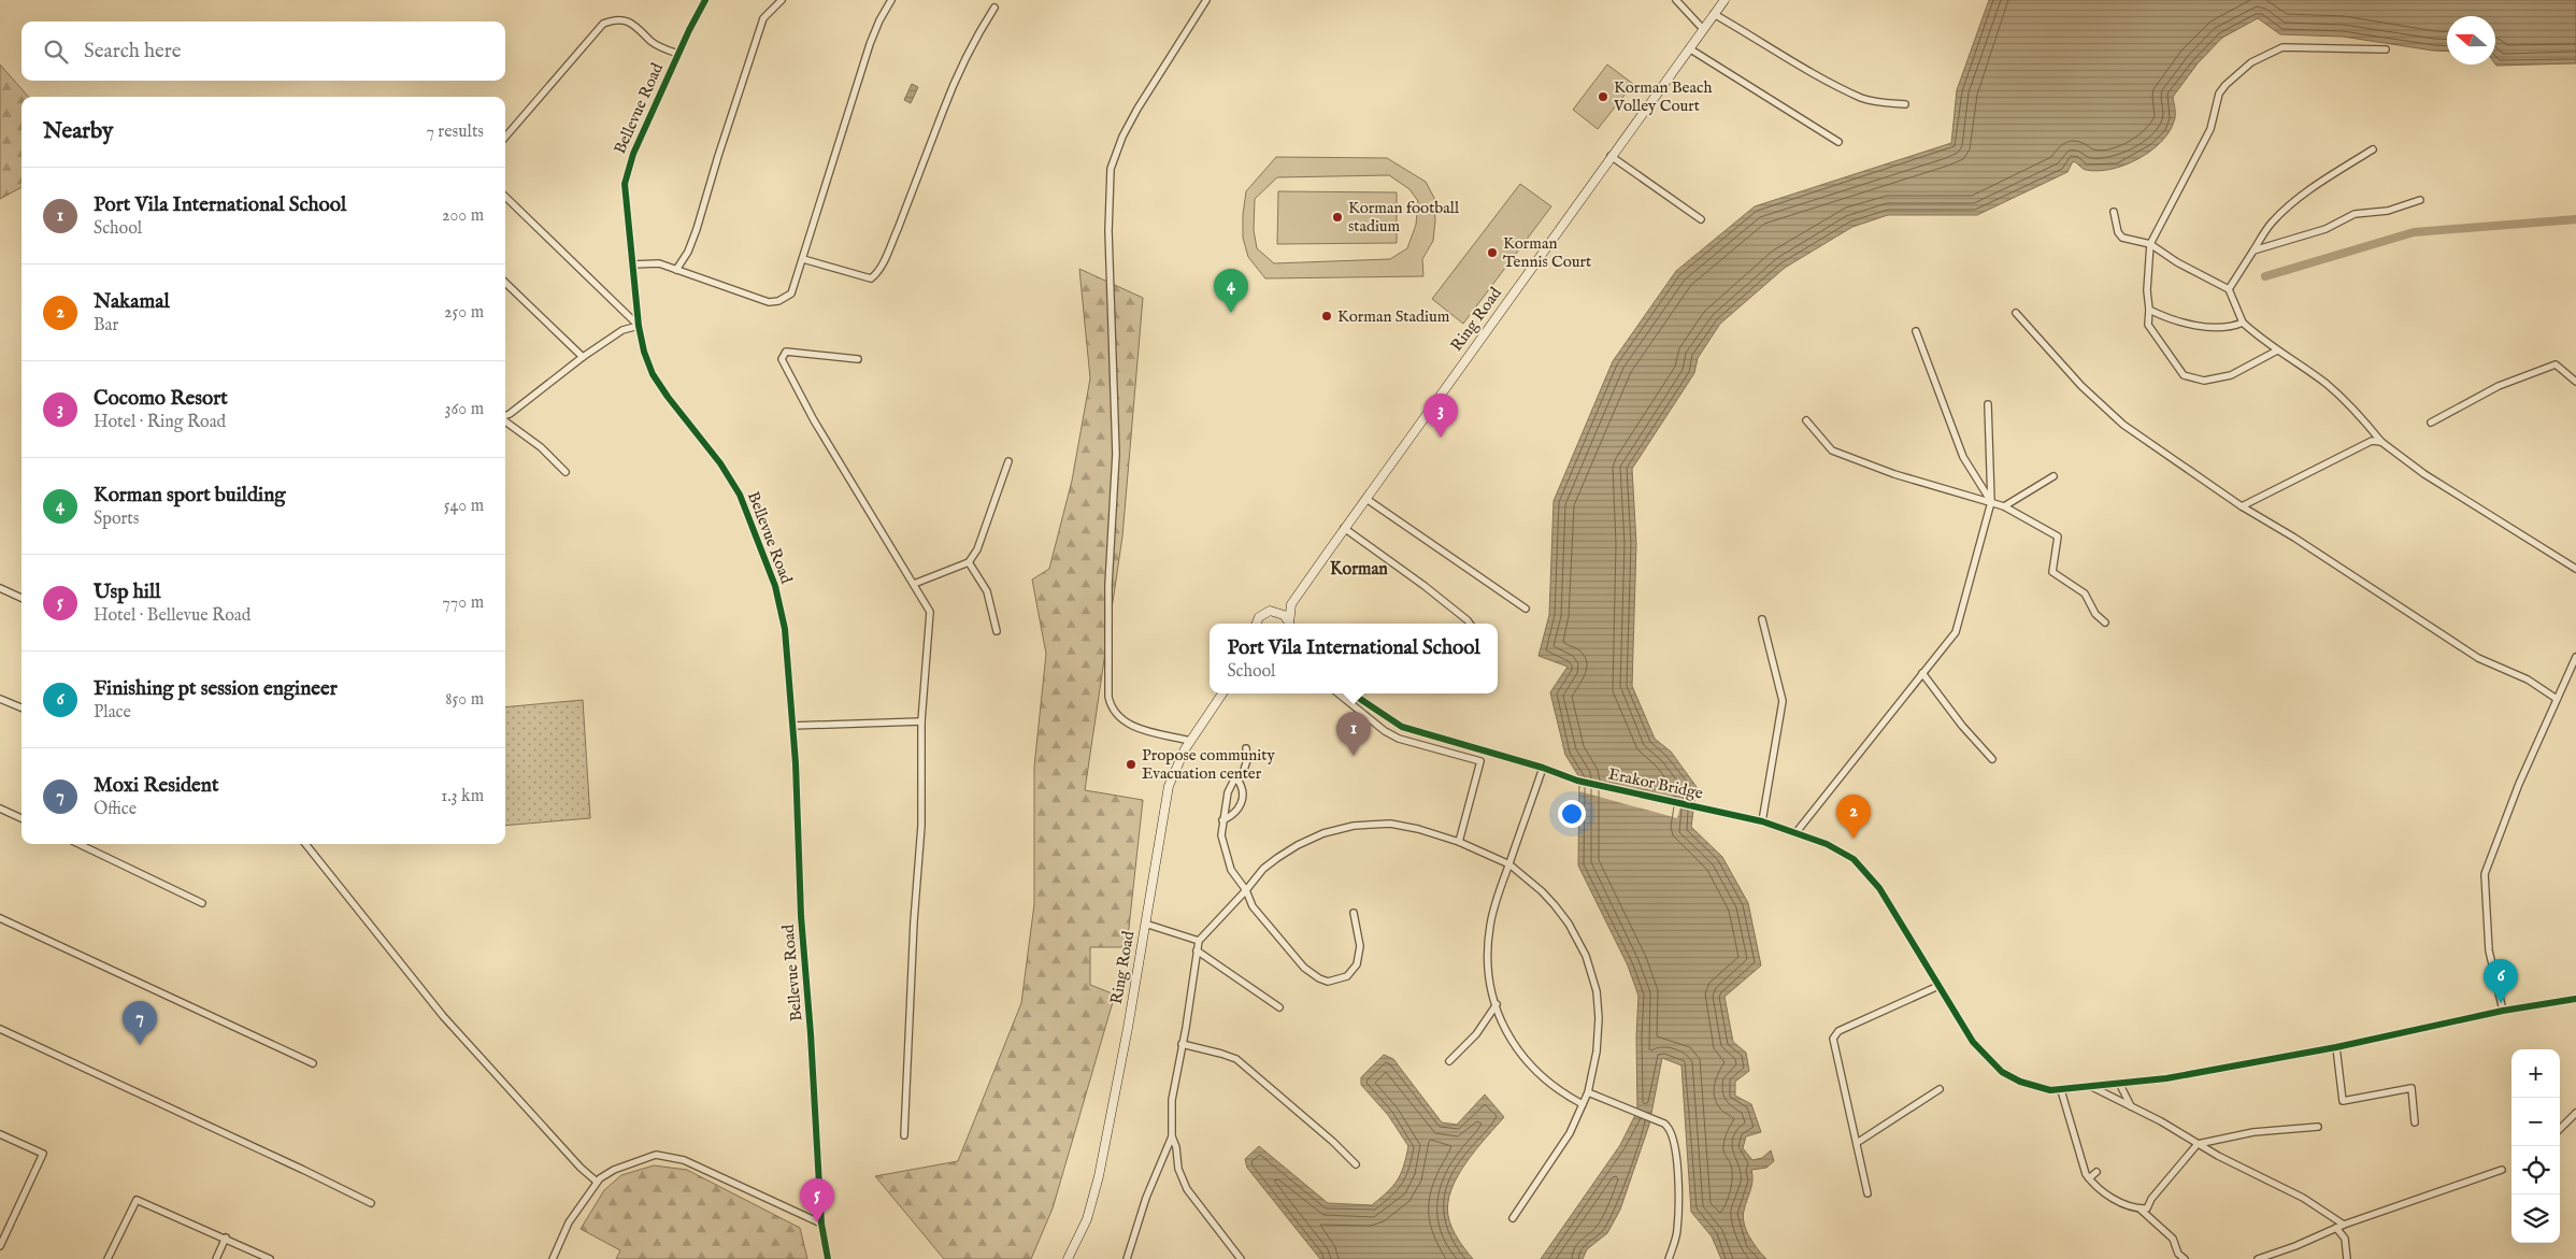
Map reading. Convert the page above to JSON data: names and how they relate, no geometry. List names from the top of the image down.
{
  "streets": {
    "main road": ["Ring Road"],
    "street": ["Bellevue Road", "Erakor Bridge"]
  },
  "districts": ["Korman"],
  "places": [
    "Korman Beach Volley Court",
    "Korman football stadium",
    "Korman Tennis Court",
    "Korman Stadium",
    "Propose community Evacuation center"
  ],
  "north": "left",
  "page": {
    "search": "Search here",
    "heading": ["Nearby", "7 results"],
    "list": [
      {
        "mark": "1",
        "name": "Port Vila International School",
        "note": "School",
        "value": "200 m"
      },
      {
        "mark": "2",
        "name": "Nakamal",
        "note": "Bar",
        "value": "250 m"
      },
      {
        "mark": "3",
        "name": "Cocomo Resort",
        "note": "Hotel · Ring Road",
        "value": "360 m"
      },
      {
        "mark": "4",
        "name": "Korman sport building",
        "note": "Sports",
        "value": "540 m"
      },
      {
        "mark": "5",
        "name": "Usp hill",
        "note": "Hotel · Bellevue Road",
        "value": "770 m"
      },
      {
        "mark": "6",
        "name": "Finishing pt session engineer",
        "note": "Place",
        "value": "850 m"
      },
      {
        "mark": "7",
        "name": "Moxi Resident",
        "note": "Office",
        "value": "1.3 km"
      }
    ],
    "pins": [
      "4",
      "3",
      "1",
      "2",
      "6",
      "7",
      "5"
    ],
    "popup": ["Port Vila International School", "School"],
    "map_buttons": ["+", "−"]
  }
}
